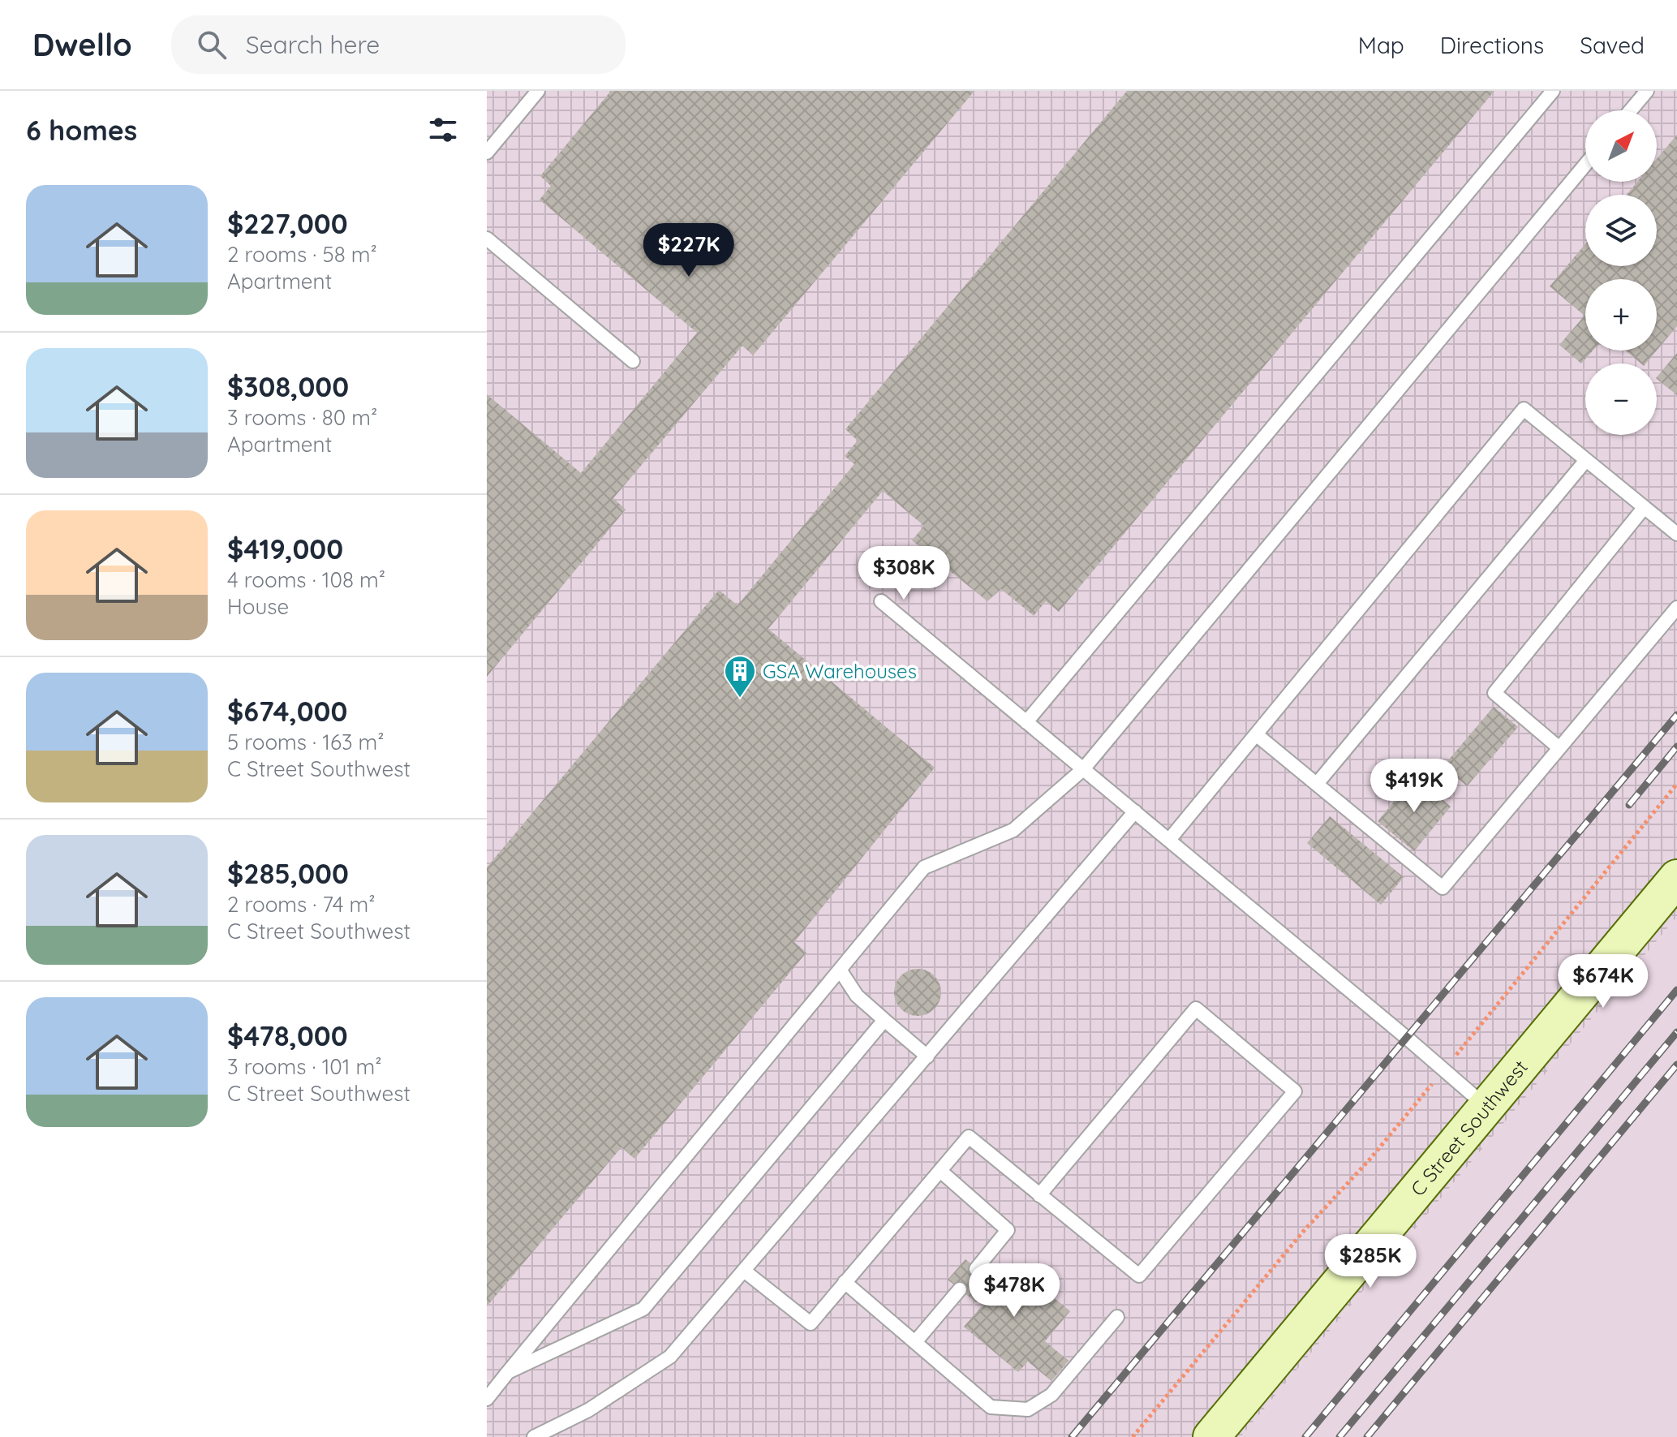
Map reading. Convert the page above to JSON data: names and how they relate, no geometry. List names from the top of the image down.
{
  "streets": {
    "main road": ["C Street Southwest"]
  },
  "places": {
    "building": ["GSA Warehouses"]
  },
  "north": "top right",
  "page": {
    "header": "Dwello",
    "search": "Search here",
    "nav": ["Map", "Directions", "Saved"],
    "heading": "6 homes",
    "map_buttons": ["+", "−"],
    "list": [
      {
        "name": "$227,000",
        "note": "2 rooms · 58 m² · Apartment"
      },
      {
        "name": "$308,000",
        "note": "3 rooms · 80 m² · Apartment"
      },
      {
        "name": "$419,000",
        "note": "4 rooms · 108 m² · House"
      },
      {
        "name": "$674,000",
        "note": "5 rooms · 163 m² · C Street Southwest"
      },
      {
        "name": "$285,000",
        "note": "2 rooms · 74 m² · C Street Southwest"
      },
      {
        "name": "$478,000",
        "note": "3 rooms · 101 m² · C Street Southwest"
      }
    ],
    "price": [
      "$227K",
      "$308K",
      "$419K",
      "$674K",
      "$285K",
      "$478K"
    ]
  }
}
